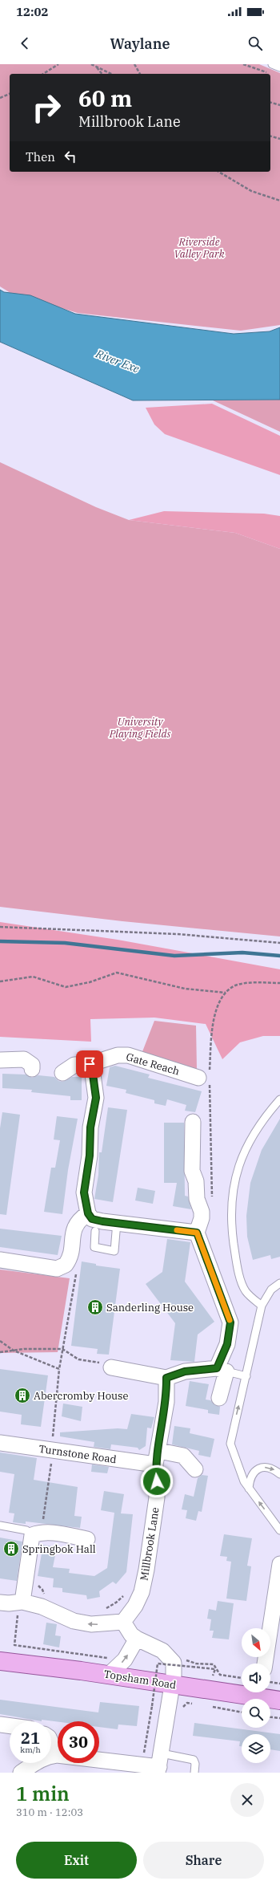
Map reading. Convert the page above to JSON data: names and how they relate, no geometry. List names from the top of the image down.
{
  "streets": {
    "main road": ["Topsham Road"],
    "street": ["Gate Reach", "Turnstone Road", "Millbrook Lane"]
  },
  "crossings": [
    ["Turnstone Road", "Millbrook Lane"]
  ],
  "water": ["River Exe"],
  "parks": ["Riverside Valley Park", "University Playing Fields"],
  "places": {
    "building": ["Sanderling House", "Abercromby House", "Springbok Hall"]
  },
  "north": "bottom right",
  "page": {
    "status": "12:02",
    "header": "Waylane",
    "turn": ["60 m", "Millbrook Lane"],
    "then": "Then",
    "speed": "21 km/h",
    "limit": "30",
    "heading": ["1 min", "310 m · 12:03"],
    "buttons": ["Exit", "Share"]
  }
}
